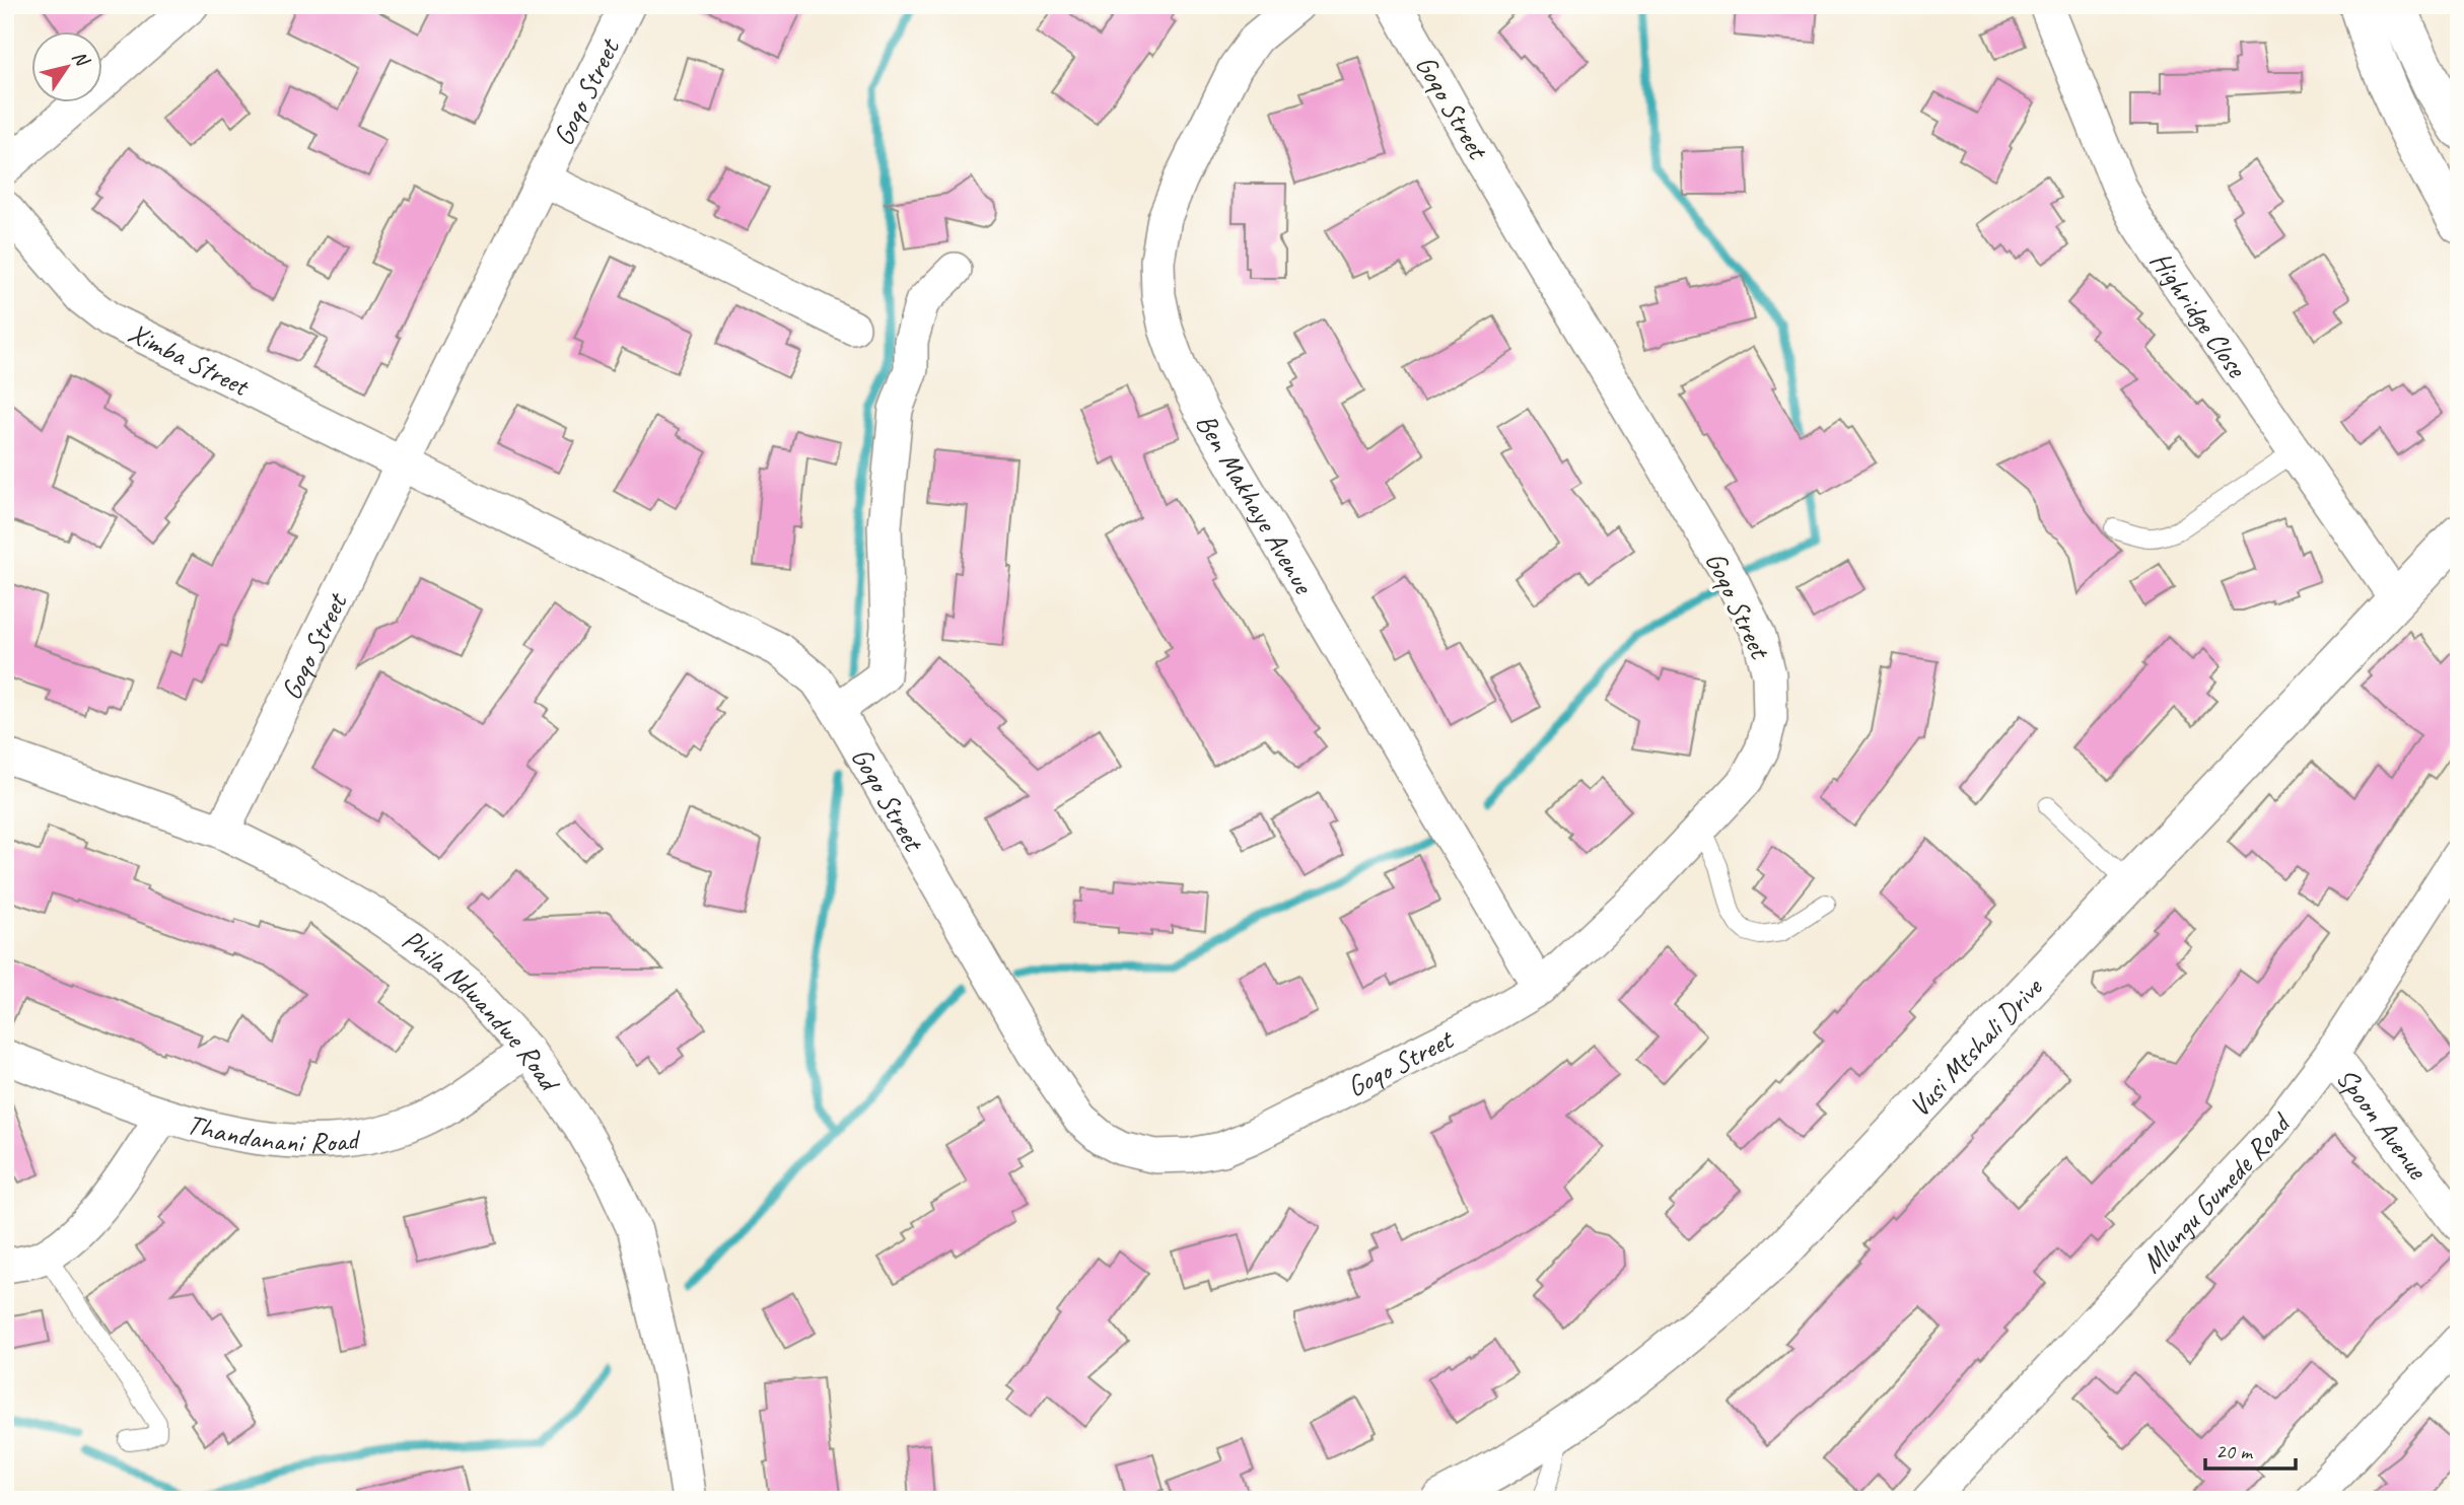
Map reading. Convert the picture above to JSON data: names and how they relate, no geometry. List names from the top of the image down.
{
  "streets": {
    "street": [
      "Goqo Street",
      "Highridge Close",
      "Ximba Street",
      "Ben Makhaye Avenue",
      "Phila Ndwandwe Road",
      "Vusi Mtshali Drive",
      "Spoon Avenue",
      "Thandanani Road",
      "Mlungu Gumede Road"
    ]
  },
  "crossings": [
    ["Goqo Street", "Ximba Street"],
    ["Goqo Street", "Ben Makhaye Avenue"],
    ["Goqo Street", "Phila Ndwandwe Road"],
    ["Highridge Close", "Vusi Mtshali Drive"],
    ["Phila Ndwandwe Road", "Thandanani Road"],
    ["Spoon Avenue", "Mlungu Gumede Road"]
  ],
  "scale_bar": "20 m",
  "north": "top right"
}
